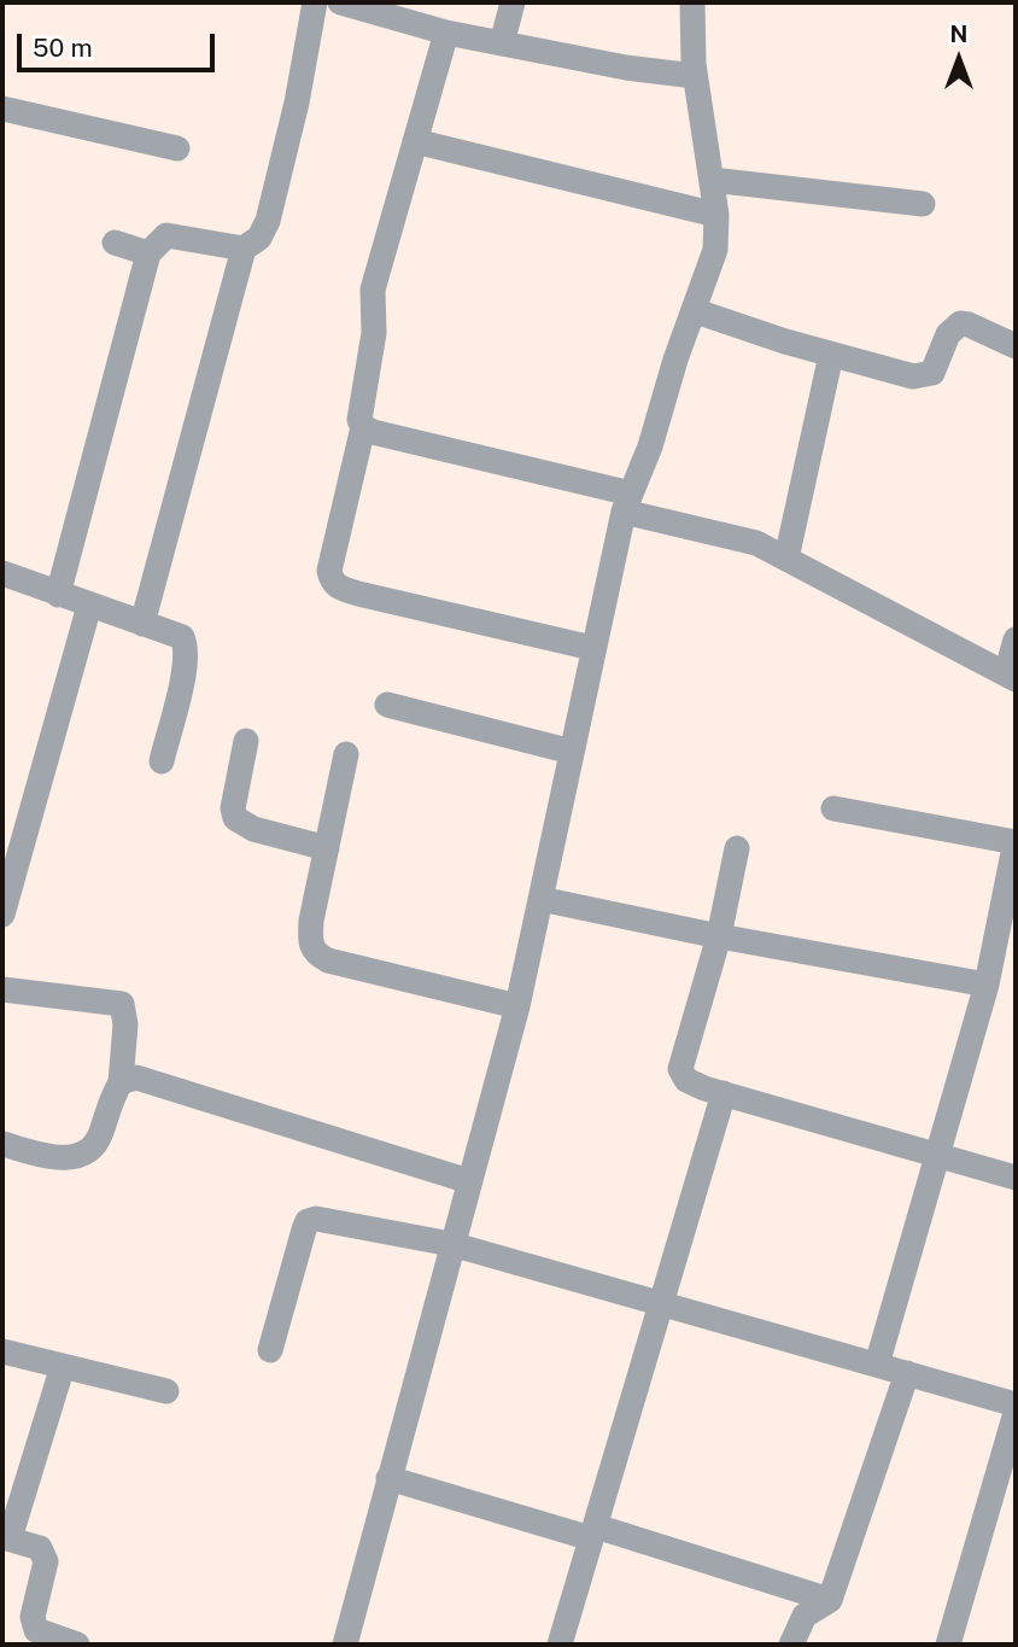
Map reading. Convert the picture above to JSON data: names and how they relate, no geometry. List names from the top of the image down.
{
  "scale_bar": "50 m",
  "north": "top"
}
